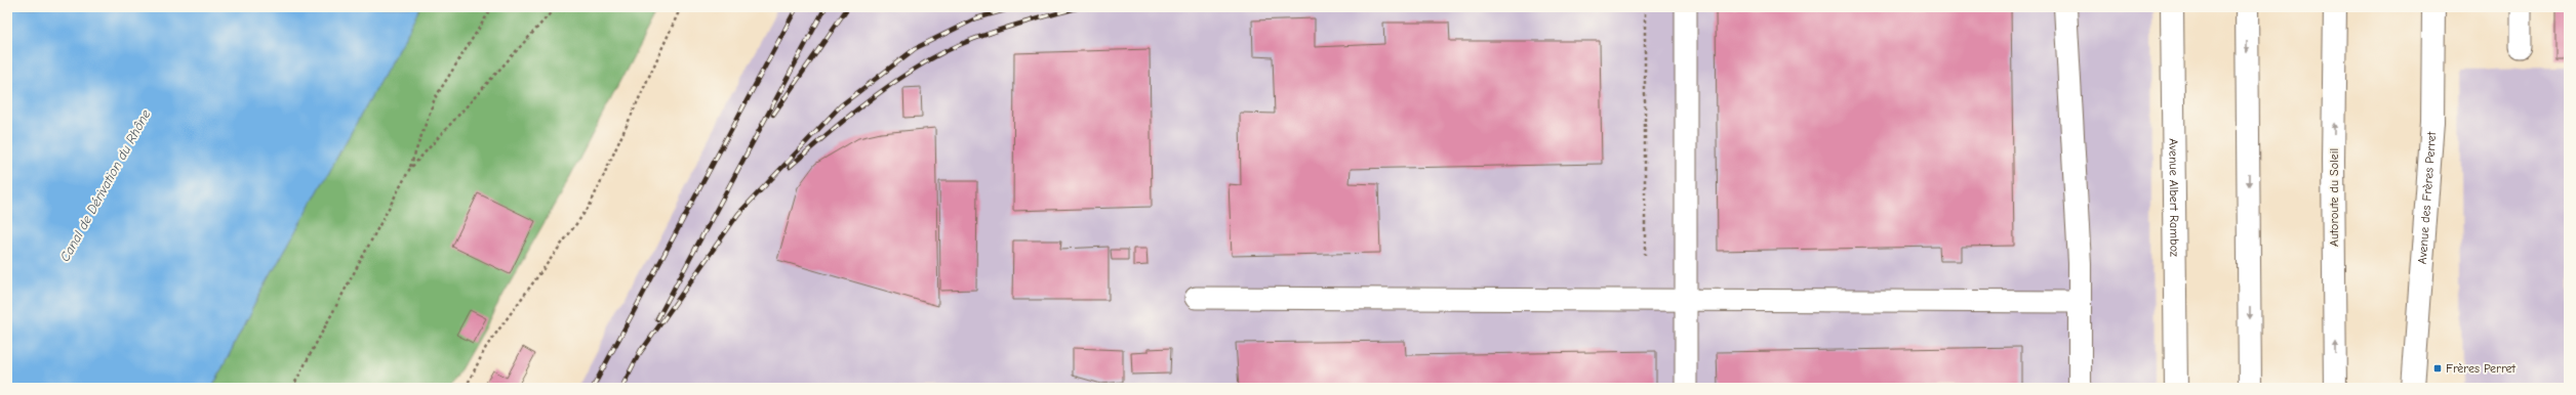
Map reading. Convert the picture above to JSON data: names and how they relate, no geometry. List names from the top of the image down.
{
  "streets": {
    "main road": ["Avenue Albert Ramboz", "Autoroute du Soleil", "Avenue des Frères Perret"]
  },
  "water": ["Canal de Dérivation du Rhône"],
  "places": {
    "transit": ["Frères Perret"]
  }
}
